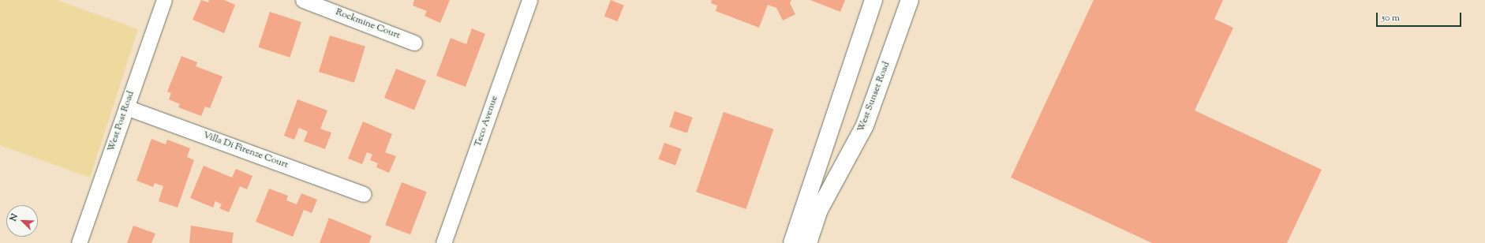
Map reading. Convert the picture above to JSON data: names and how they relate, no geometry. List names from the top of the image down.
{
  "streets": {
    "main road": ["West Sunset Road"],
    "street": [
      "Rockmine Court",
      "West Post Road",
      "Teco Avenue",
      "Villa Di Firenze Court"
    ]
  },
  "crossings": [
    ["West Post Road", "Villa Di Firenze Court"]
  ],
  "scale_bar": "50 m",
  "north": "top left"
}
